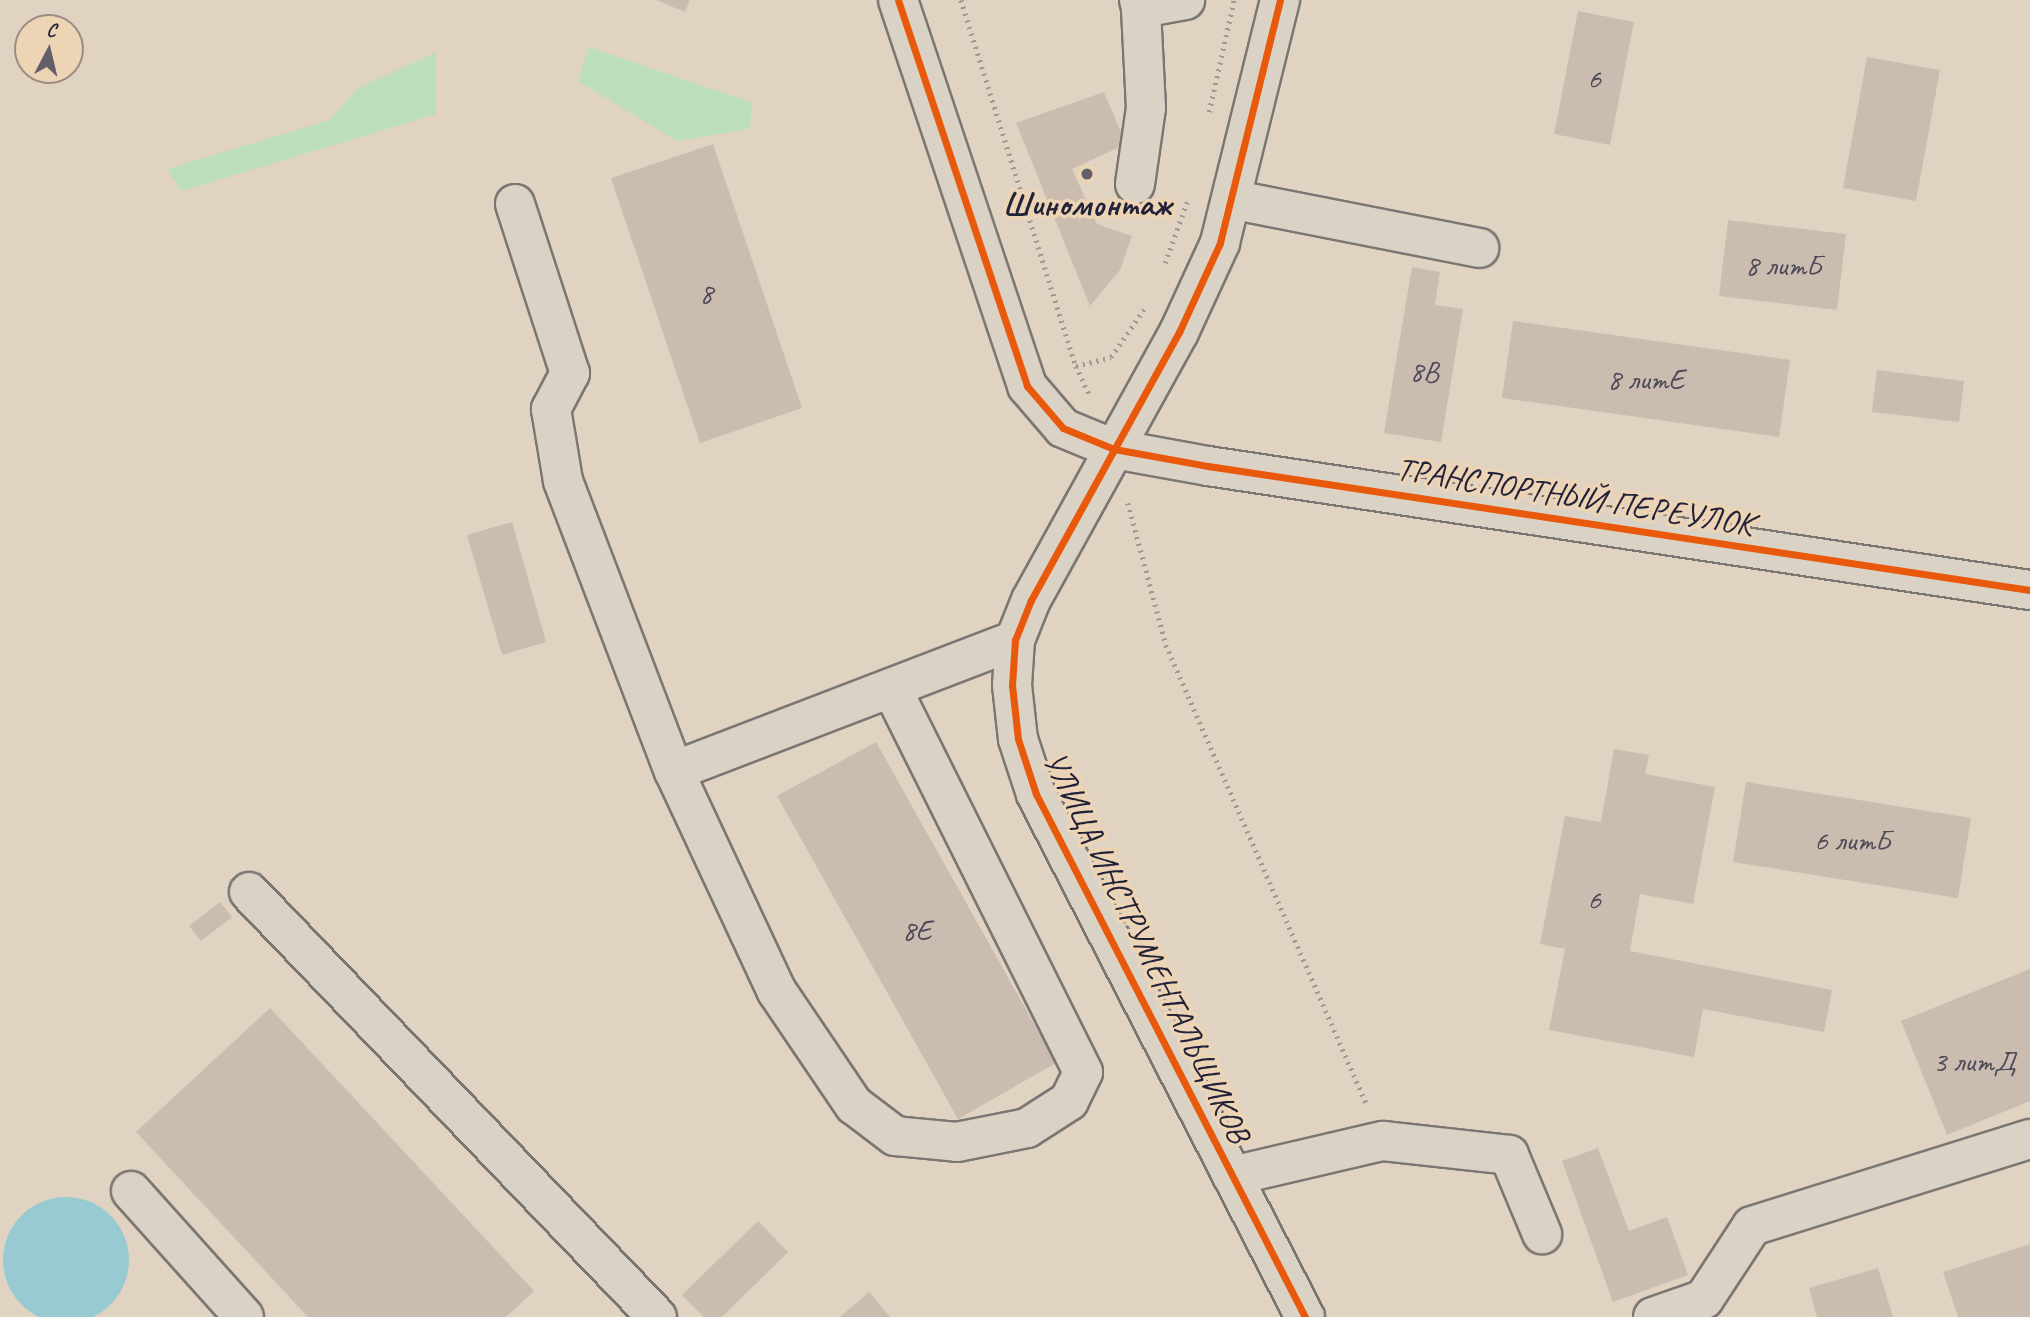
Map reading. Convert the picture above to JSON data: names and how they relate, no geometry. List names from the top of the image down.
{
  "streets": {
    "street": ["ТРАНСПОРТНЫЙ ПЕРЕУЛОК", "УЛИЦА ИНСТРУМЕНТАЛЬЩИКОВ"]
  },
  "crossings": [
    ["ТРАНСПОРТНЫЙ ПЕРЕУЛОК", "УЛИЦА ИНСТРУМЕНТАЛЬЩИКОВ"]
  ],
  "places": ["Шиномонтаж"],
  "house_numbers": [
    "6",
    "8 литБ",
    "8",
    "8В",
    "8 литЕ",
    "6 литБ",
    "6",
    "8Е",
    "3 литД"
  ],
  "north": "top"
}
